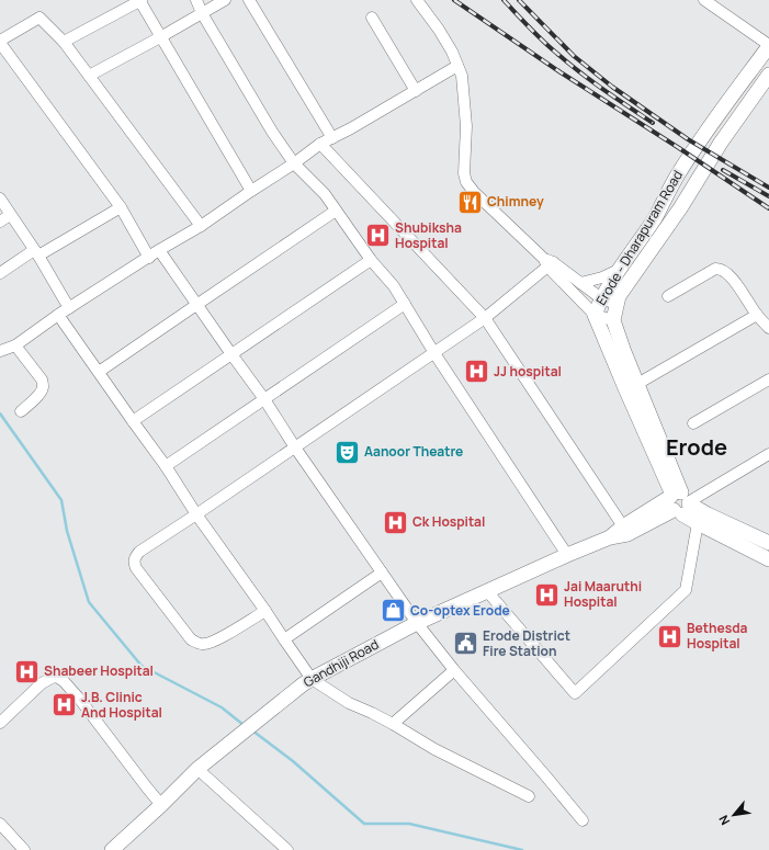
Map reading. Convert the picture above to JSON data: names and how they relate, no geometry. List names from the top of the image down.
{
  "streets": {
    "main road": ["Erode - Dharapuram Road", "Gandhiji Road"]
  },
  "crossings": [
    ["Erode - Dharapuram Road", "Gandhiji Road"]
  ],
  "districts": ["Erode"],
  "places": {
    "restaurant": ["Chimney"],
    "hospital": [
      "Shubiksha Hospital",
      "JJ hospital",
      "Ck Hospital",
      "Jai Maaruthi Hospital",
      "Bethesda Hospital",
      "Shabeer Hospital",
      "J.B. Clinic And Hospital"
    ],
    "theatre": ["Aanoor Theatre"],
    "shop": ["Co-optex Erode"],
    "public building": ["Erode District Fire Station"]
  },
  "north": "bottom left"
}
